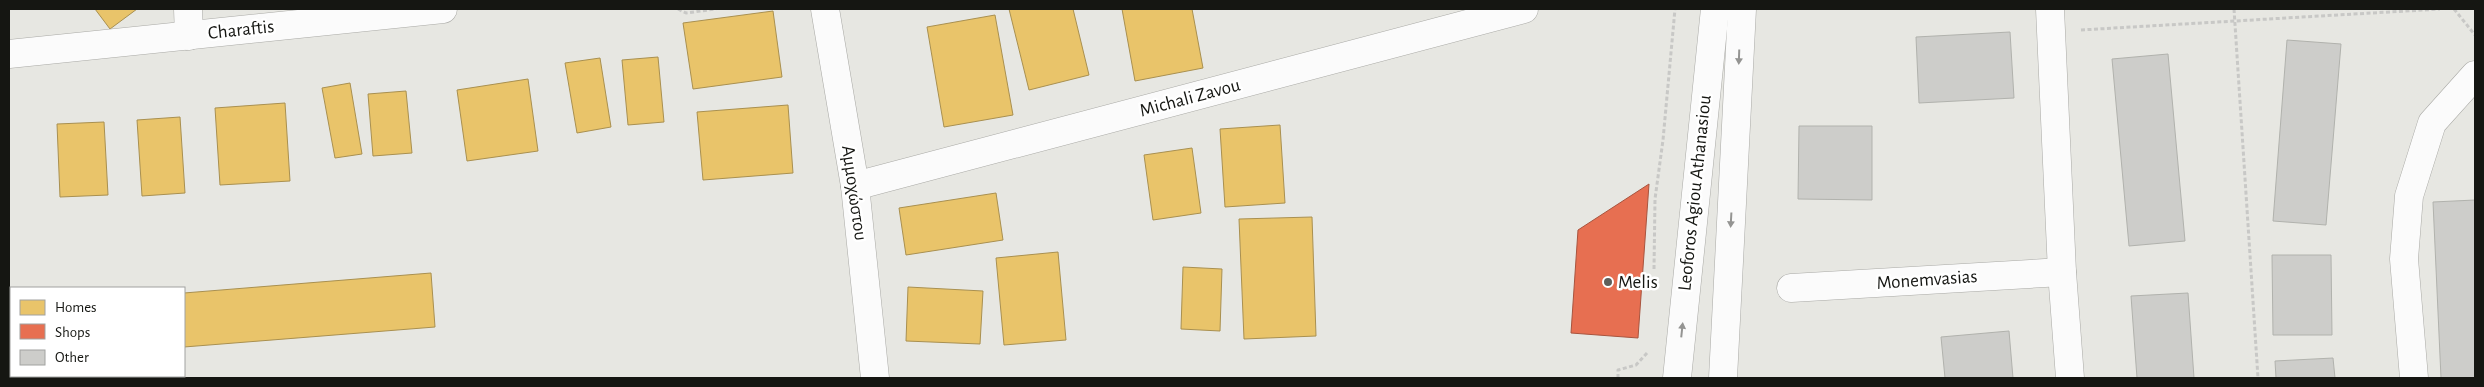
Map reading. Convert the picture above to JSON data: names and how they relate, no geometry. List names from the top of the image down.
{
  "streets": {
    "street": [
      "Charaftis",
      "Michali Zavou",
      "Αμμοχώστου",
      "Leoforos Agiou Athanasiou",
      "Monemvasias"
    ]
  },
  "crossings": [
    ["Michali Zavou", "Αμμοχώστου"]
  ],
  "places": ["Melis"],
  "legend": ["Homes", "Shops", "Other"]
}
